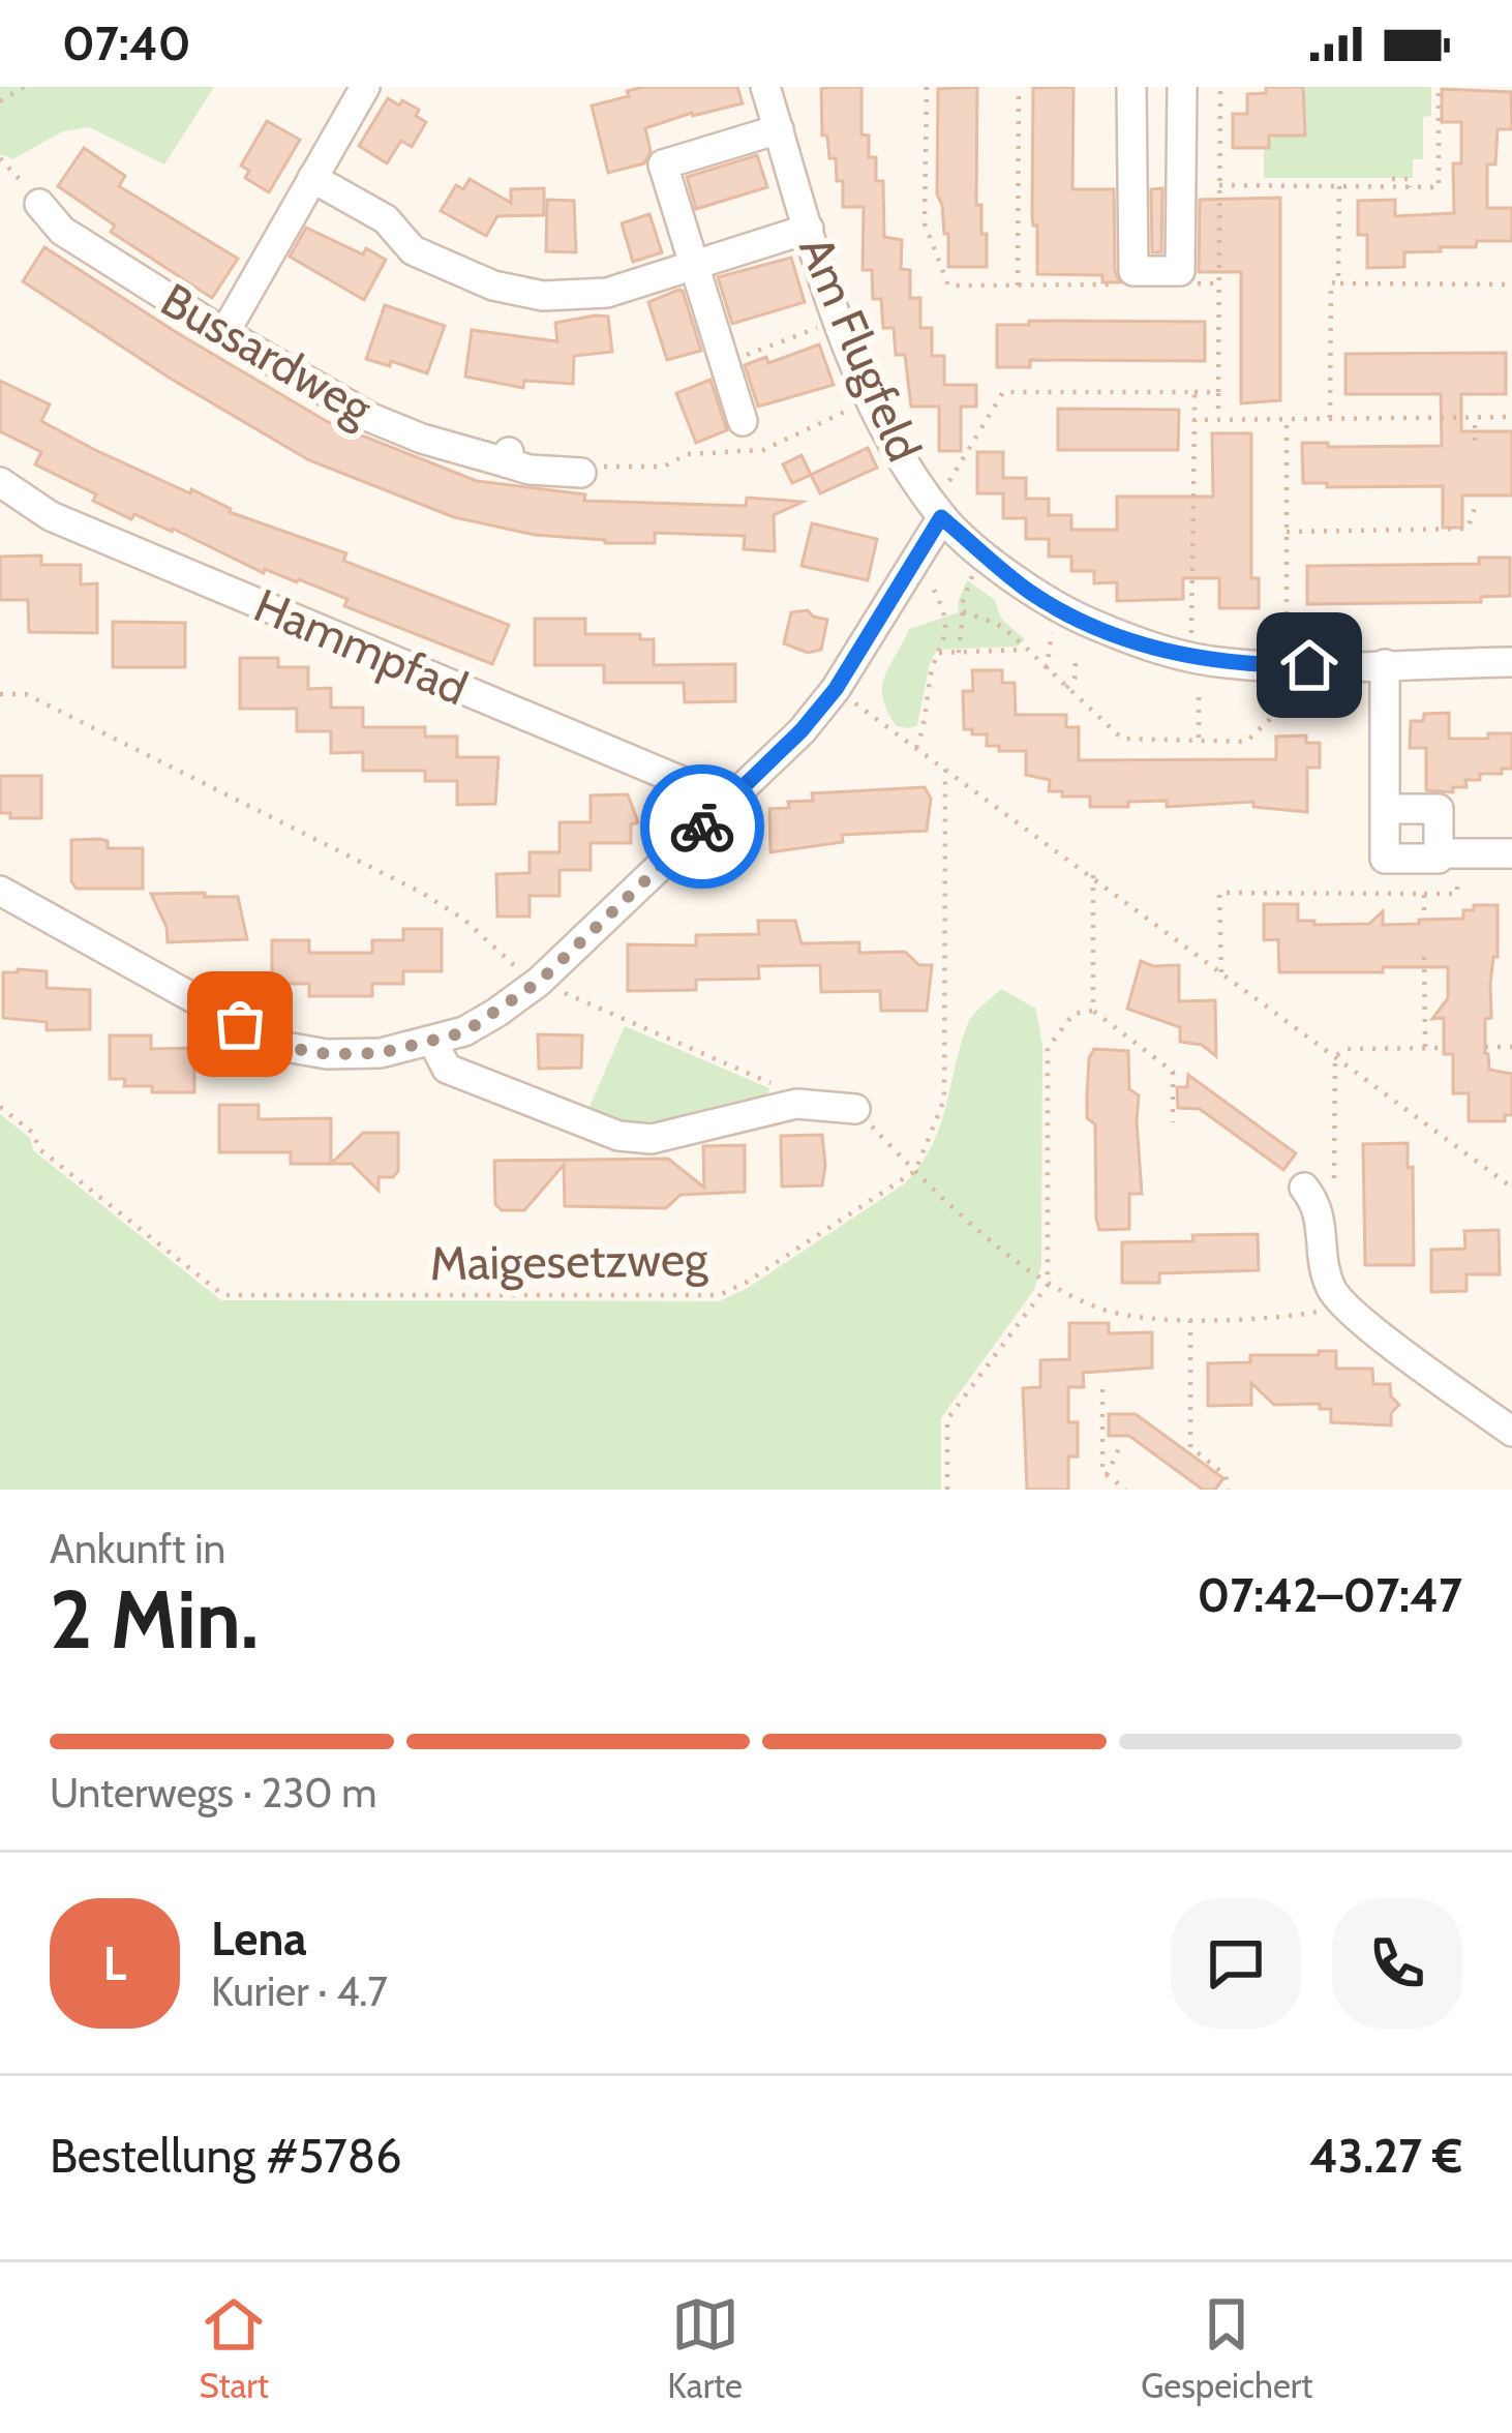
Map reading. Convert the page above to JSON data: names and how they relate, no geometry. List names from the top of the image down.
{
  "streets": {
    "street": ["Am Flugfeld", "Bussardweg", "Hammpfad"],
    "path": ["Maigesetzweg"]
  },
  "page": {
    "status": "07:40",
    "heading": ["2 Min.", "Ankunft in", "07:42–07:47"],
    "panel": [
      "Lena",
      "Kurier · 4.7",
      "Bestellung #5786",
      "43.27 €"
    ],
    "bar": "Unterwegs · 230 m",
    "round": "L",
    "tabs": ["Start", "Karte", "Gespeichert"]
  }
}
